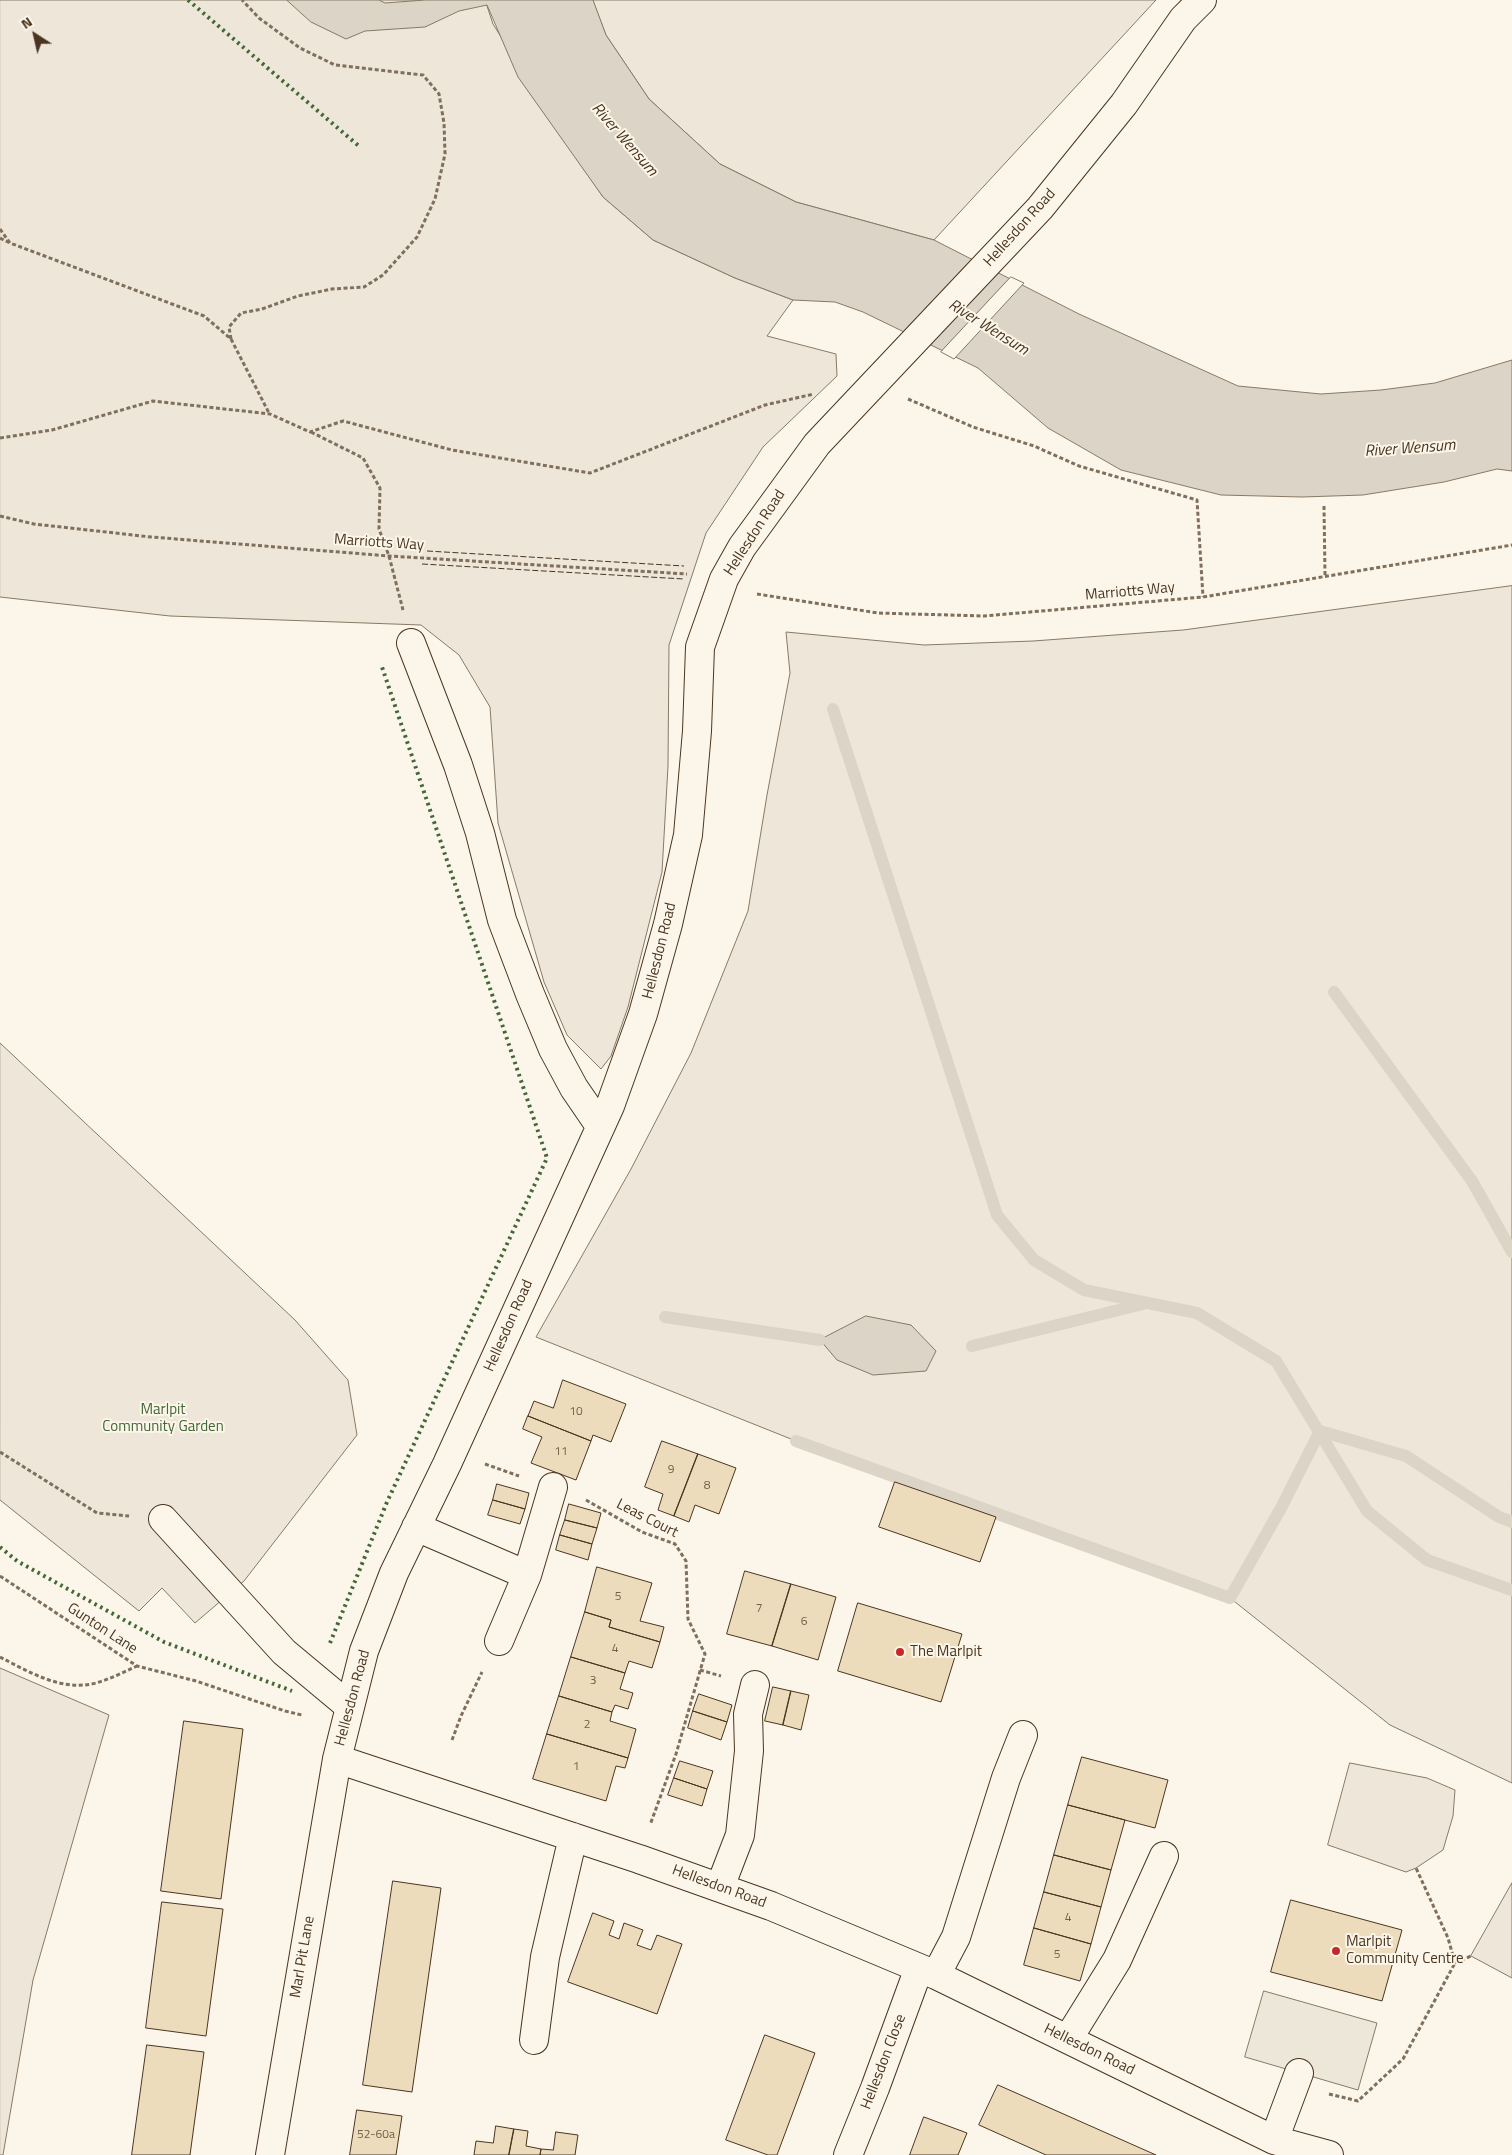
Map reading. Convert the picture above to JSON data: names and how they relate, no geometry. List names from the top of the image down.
{
  "streets": {
    "street": ["Hellesdon Road", "Marl Pit Lane", "Hellesdon Close"],
    "path": ["Marriotts Way", "Leas Court", "Gunton Lane"]
  },
  "crossings": [
    ["Hellesdon Road", "Marriotts Way"],
    ["Hellesdon Road", "Leas Court"],
    ["Hellesdon Road", "Marl Pit Lane"],
    ["Hellesdon Road", "Hellesdon Close"]
  ],
  "water": ["River Wensum"],
  "parks": ["Marlpit Community Garden"],
  "places": ["The Marlpit", "Marlpit Community Centre"],
  "house_numbers": [
    "10",
    "11",
    "9",
    "8",
    "5",
    "7",
    "6",
    "4",
    "3",
    "2",
    "1",
    "4",
    "5",
    "52-60a"
  ],
  "north": "top left"
}
